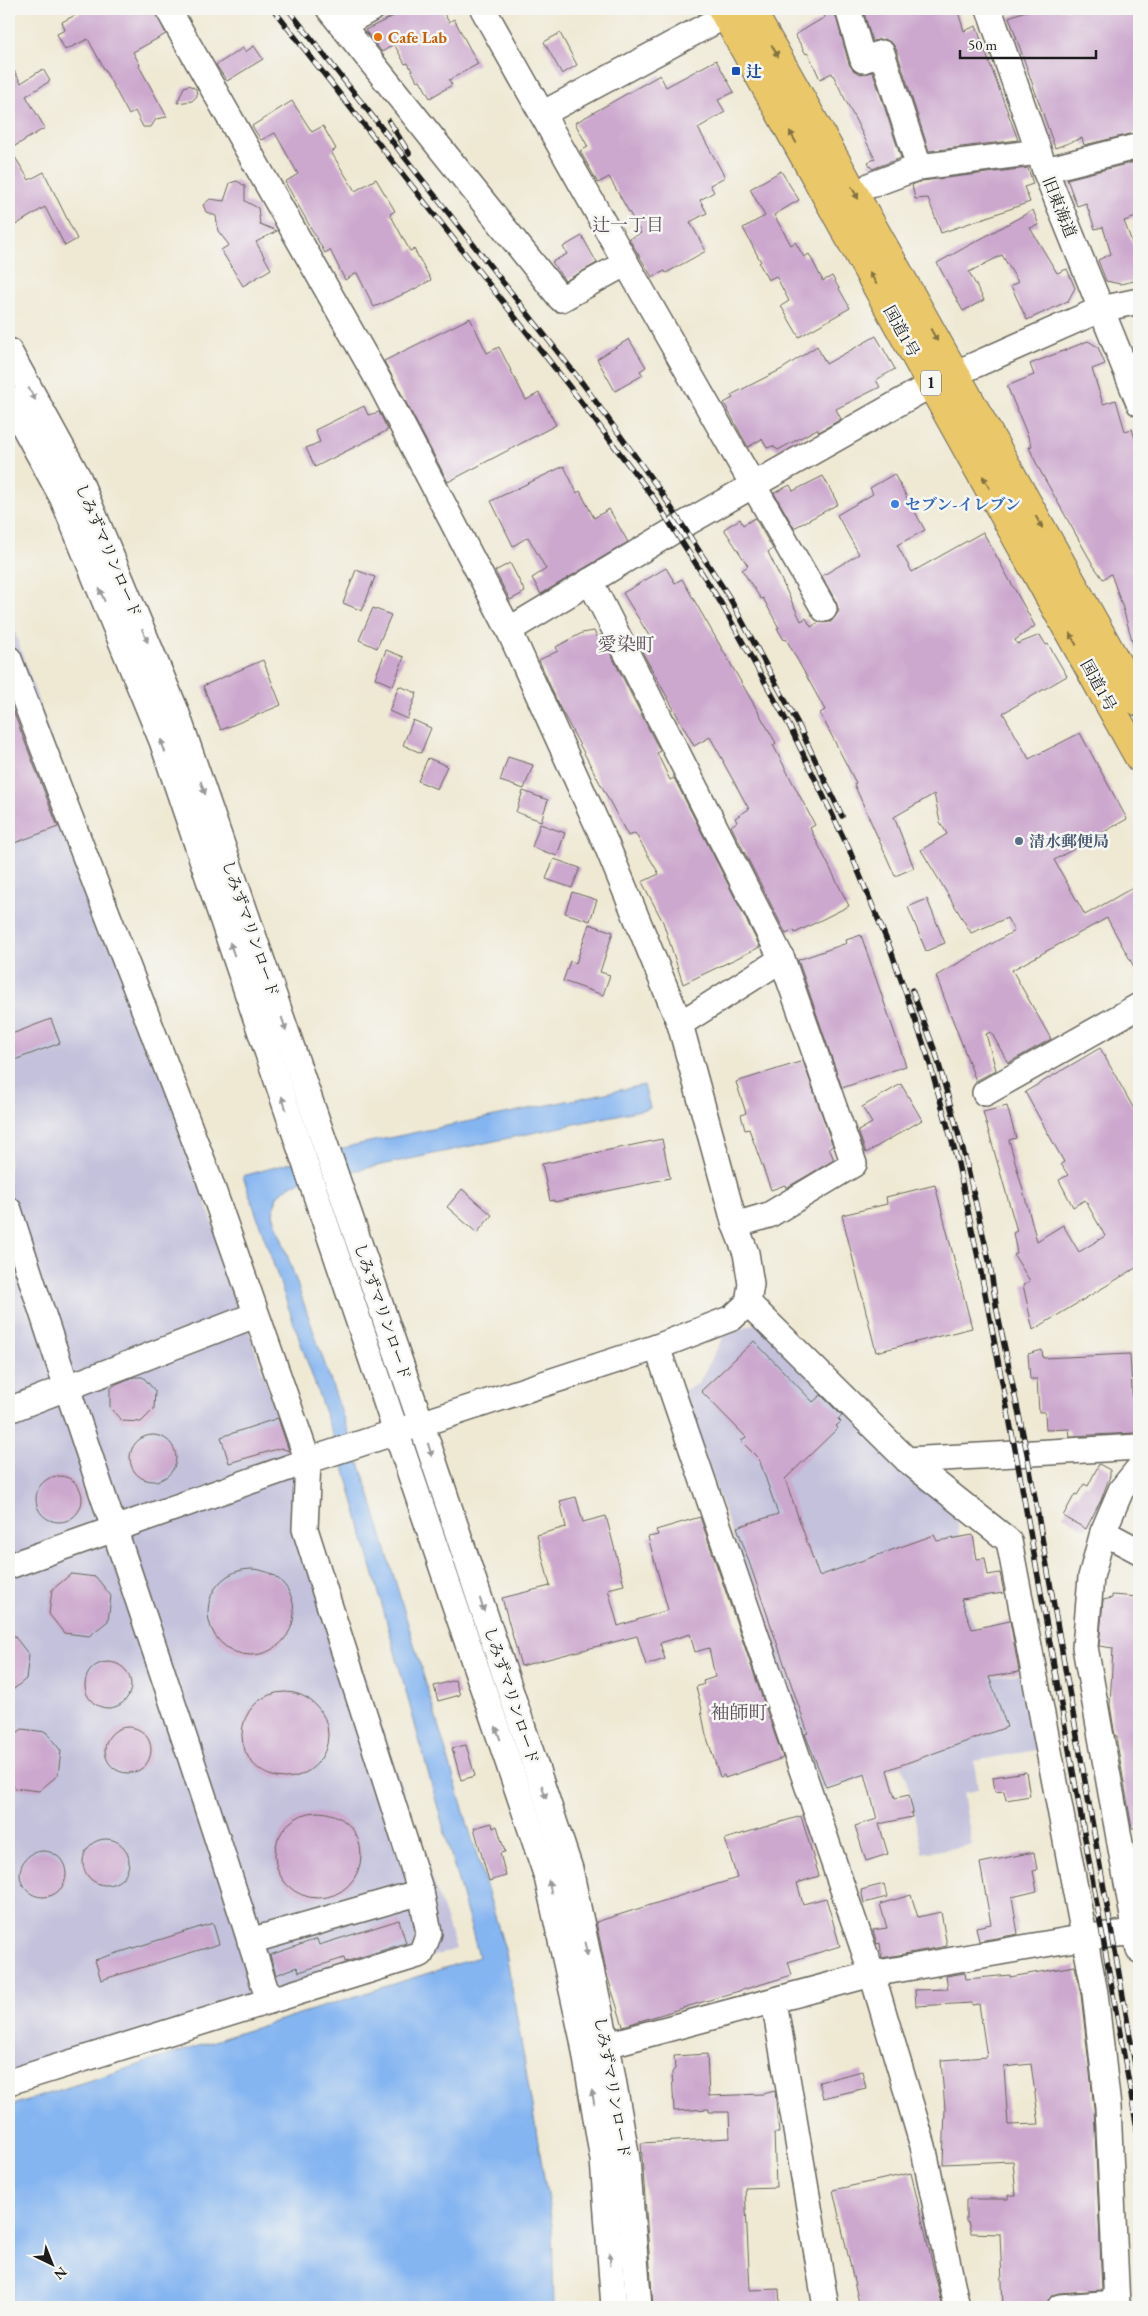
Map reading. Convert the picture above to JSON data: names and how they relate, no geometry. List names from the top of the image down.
{
  "streets": {
    "highway": ["国道1号", "1"],
    "street": ["旧東海道", "しみずマリンロード"]
  },
  "districts": ["辻一丁目", "愛染町", "袖師町"],
  "places": {
    "other": ["Cafe Lab", "セブン-イレブン", "清水郵便局"],
    "transit": ["辻"]
  },
  "scale_bar": "50 m",
  "north": "bottom right"
}
